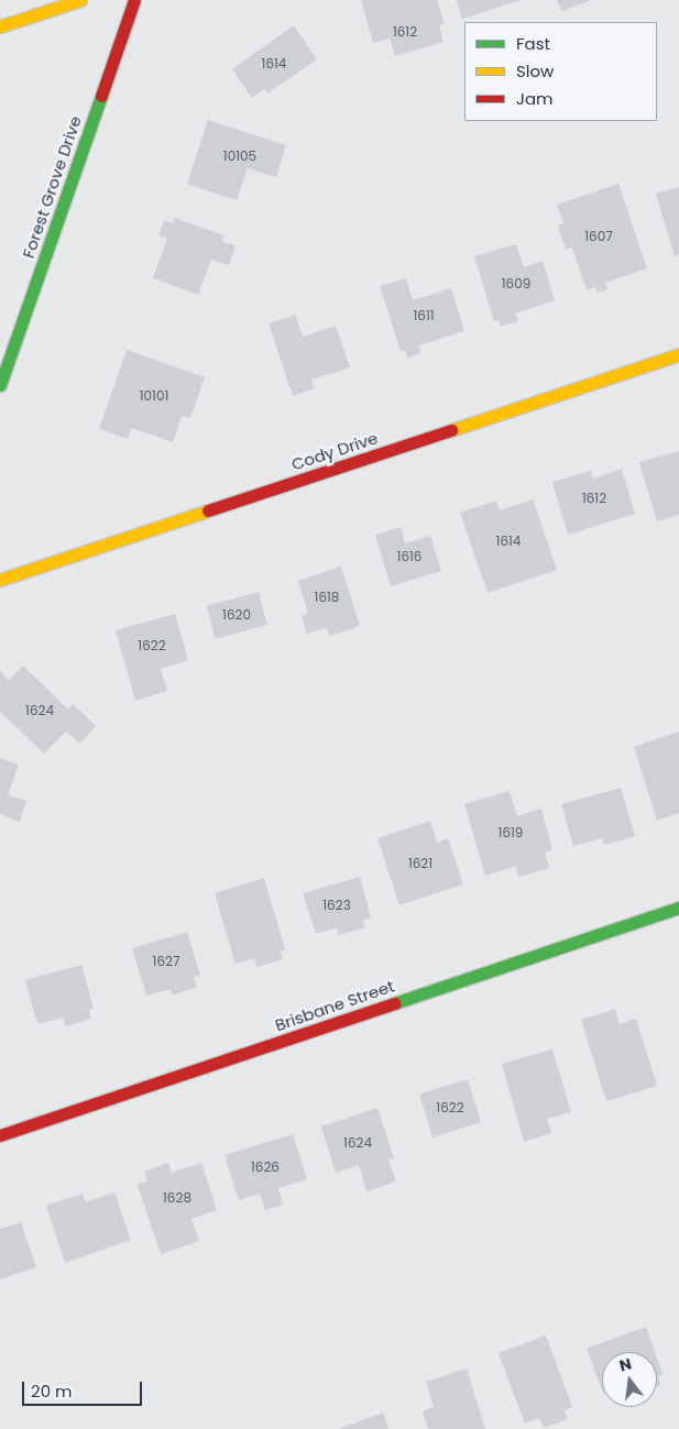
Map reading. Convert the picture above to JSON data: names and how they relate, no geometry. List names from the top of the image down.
{
  "streets": {
    "street": ["Forest Grove Drive", "Cody Drive", "Brisbane Street"]
  },
  "house_numbers": [
    "1612",
    "1614",
    "10105",
    "1607",
    "1609",
    "1611",
    "10101",
    "1612",
    "1614",
    "1616",
    "1618",
    "1620",
    "1622",
    "1624",
    "1619",
    "1621",
    "1623",
    "1627",
    "1622",
    "1624",
    "1626",
    "1628"
  ],
  "legend": ["Fast", "Slow", "Jam"],
  "scale_bar": "20 m",
  "north": "top"
}
